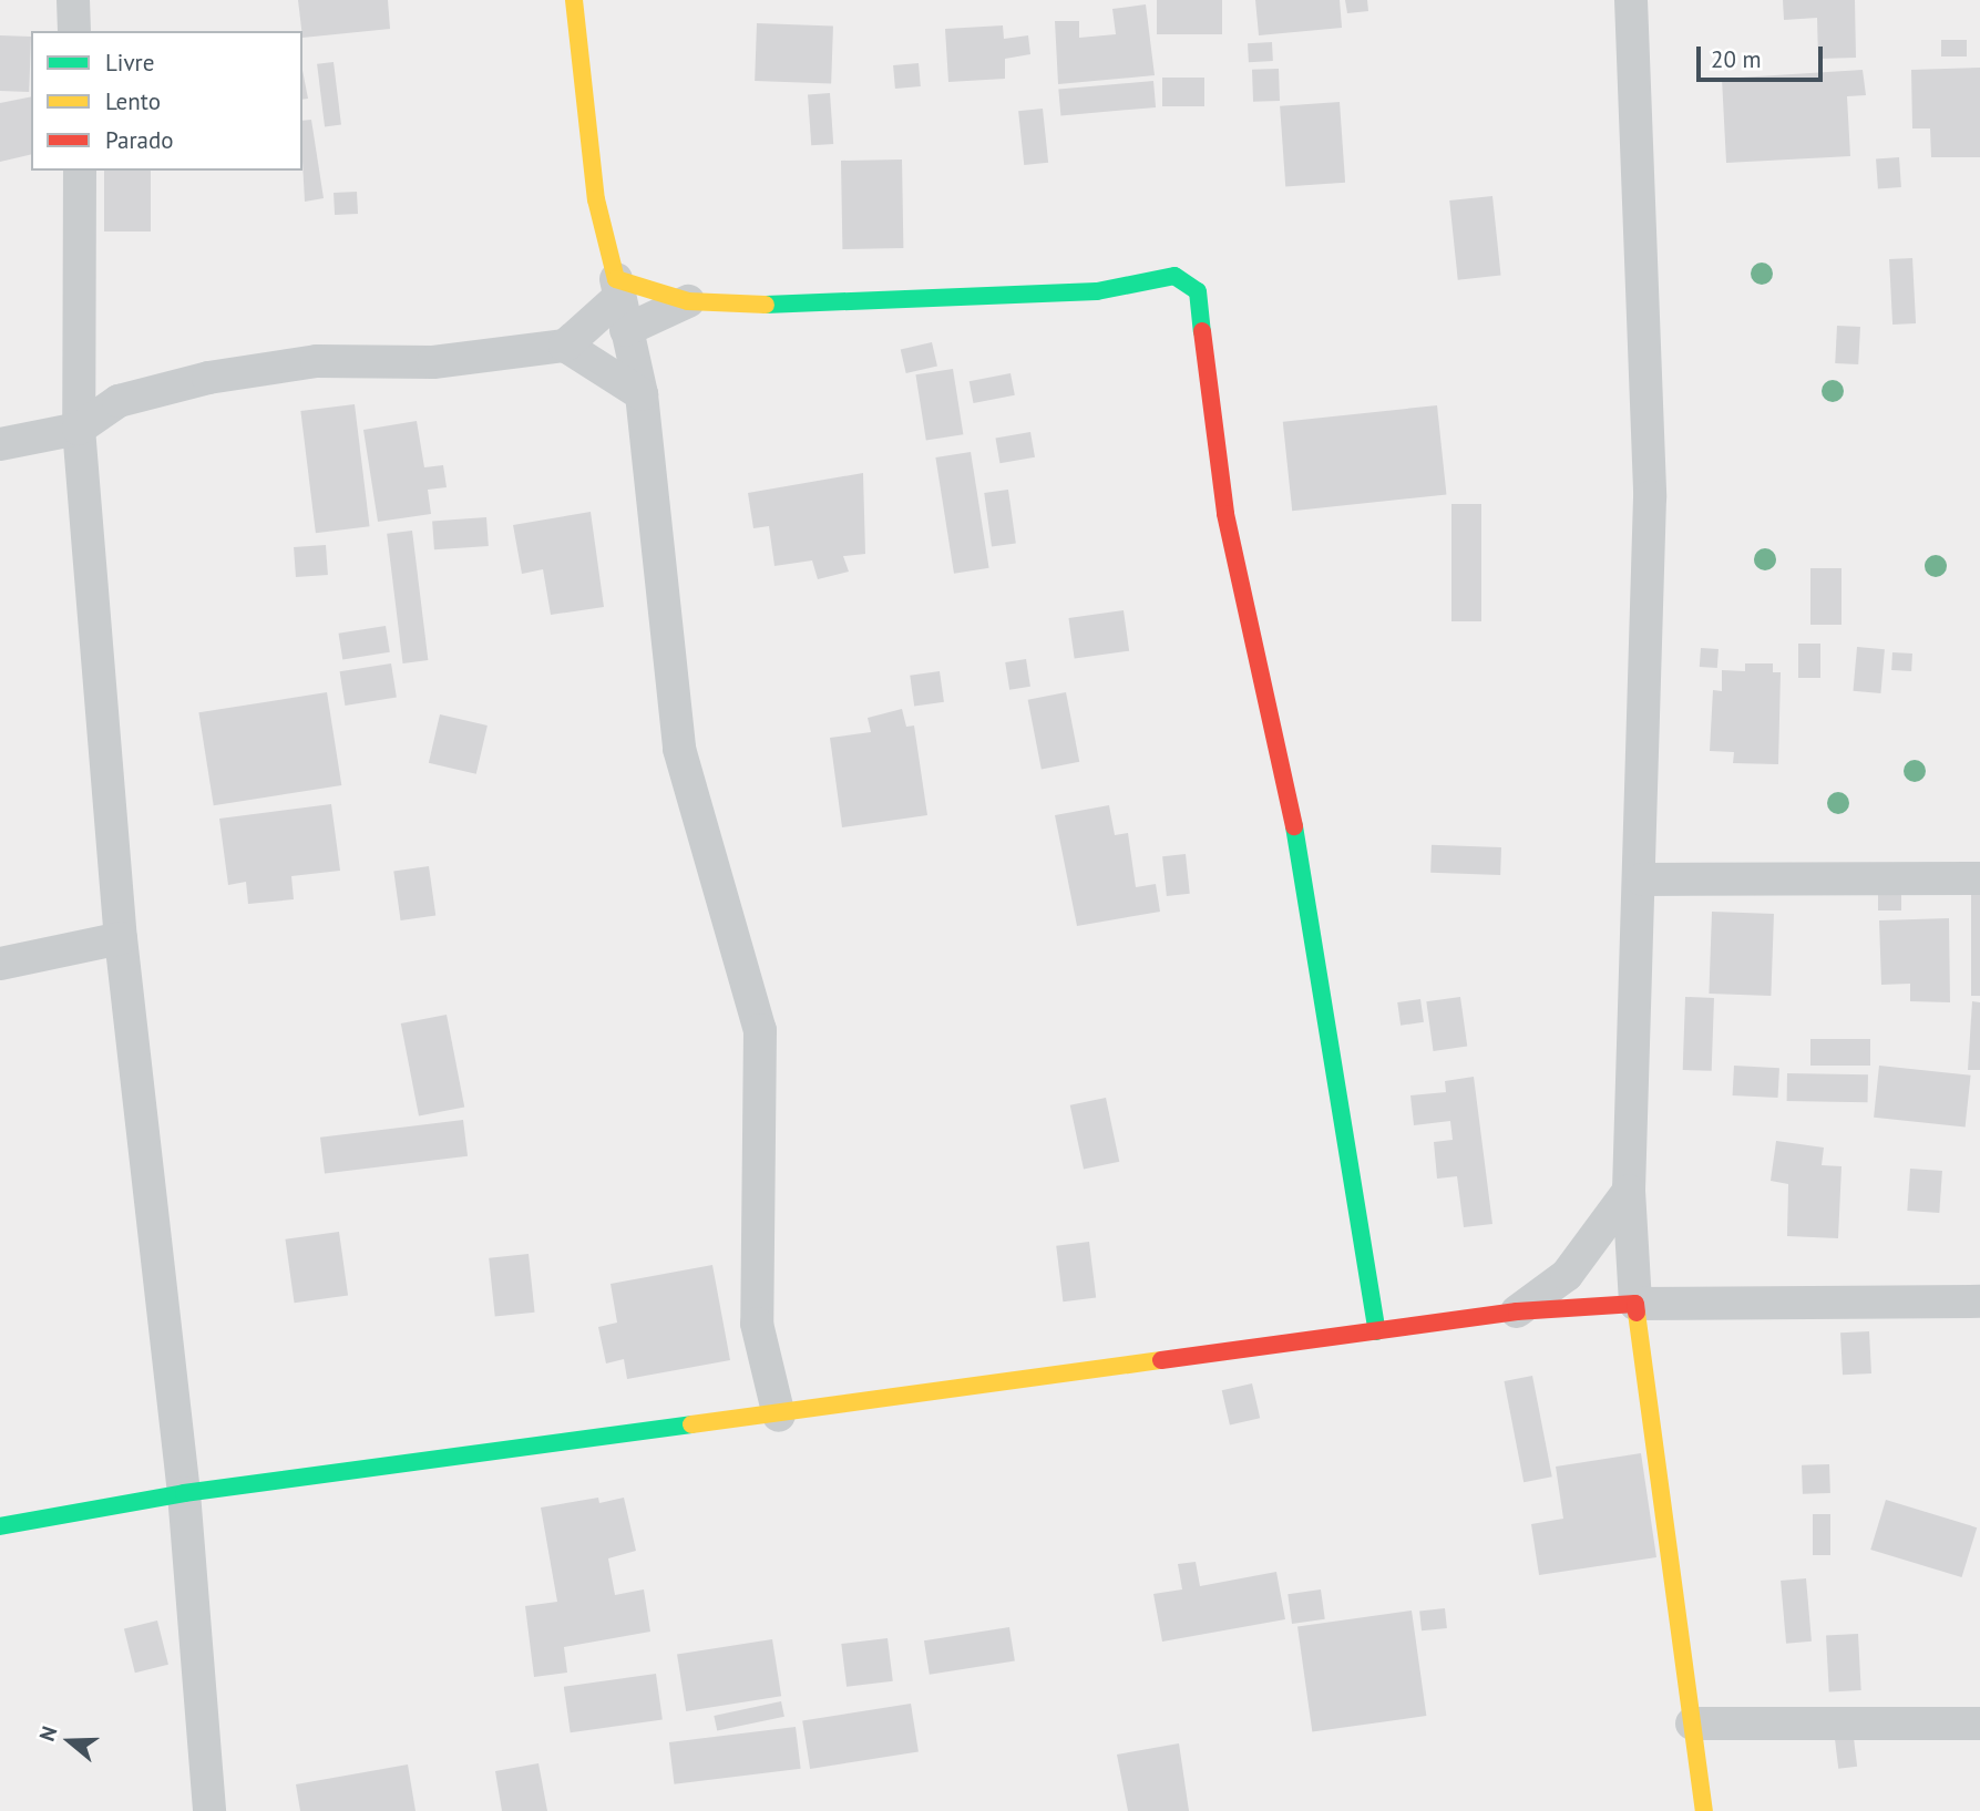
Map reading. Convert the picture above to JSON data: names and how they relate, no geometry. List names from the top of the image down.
{
  "legend": ["Livre", "Lento", "Parado"],
  "scale_bar": "20 m",
  "north": "left"
}
